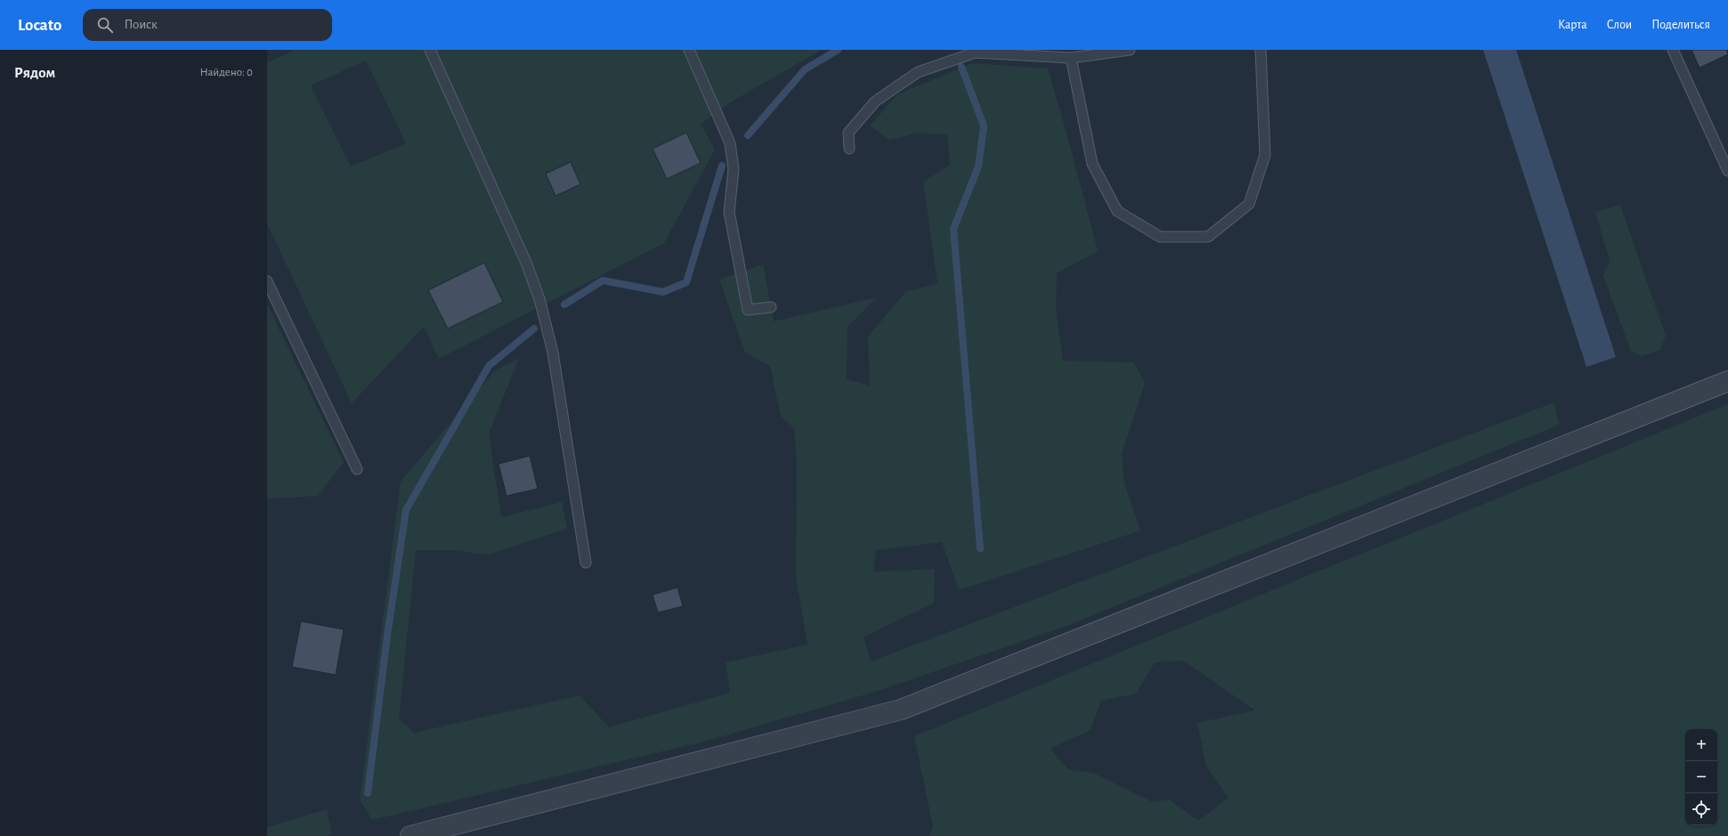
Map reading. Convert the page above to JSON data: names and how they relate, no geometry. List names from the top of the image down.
{
  "page": {
    "header": "Locato",
    "search": "Поиск",
    "nav": ["Карта", "Слои", "Поделиться"],
    "heading": ["Рядом", "Найдено: 0"],
    "map_buttons": ["+", "−"]
  }
}
